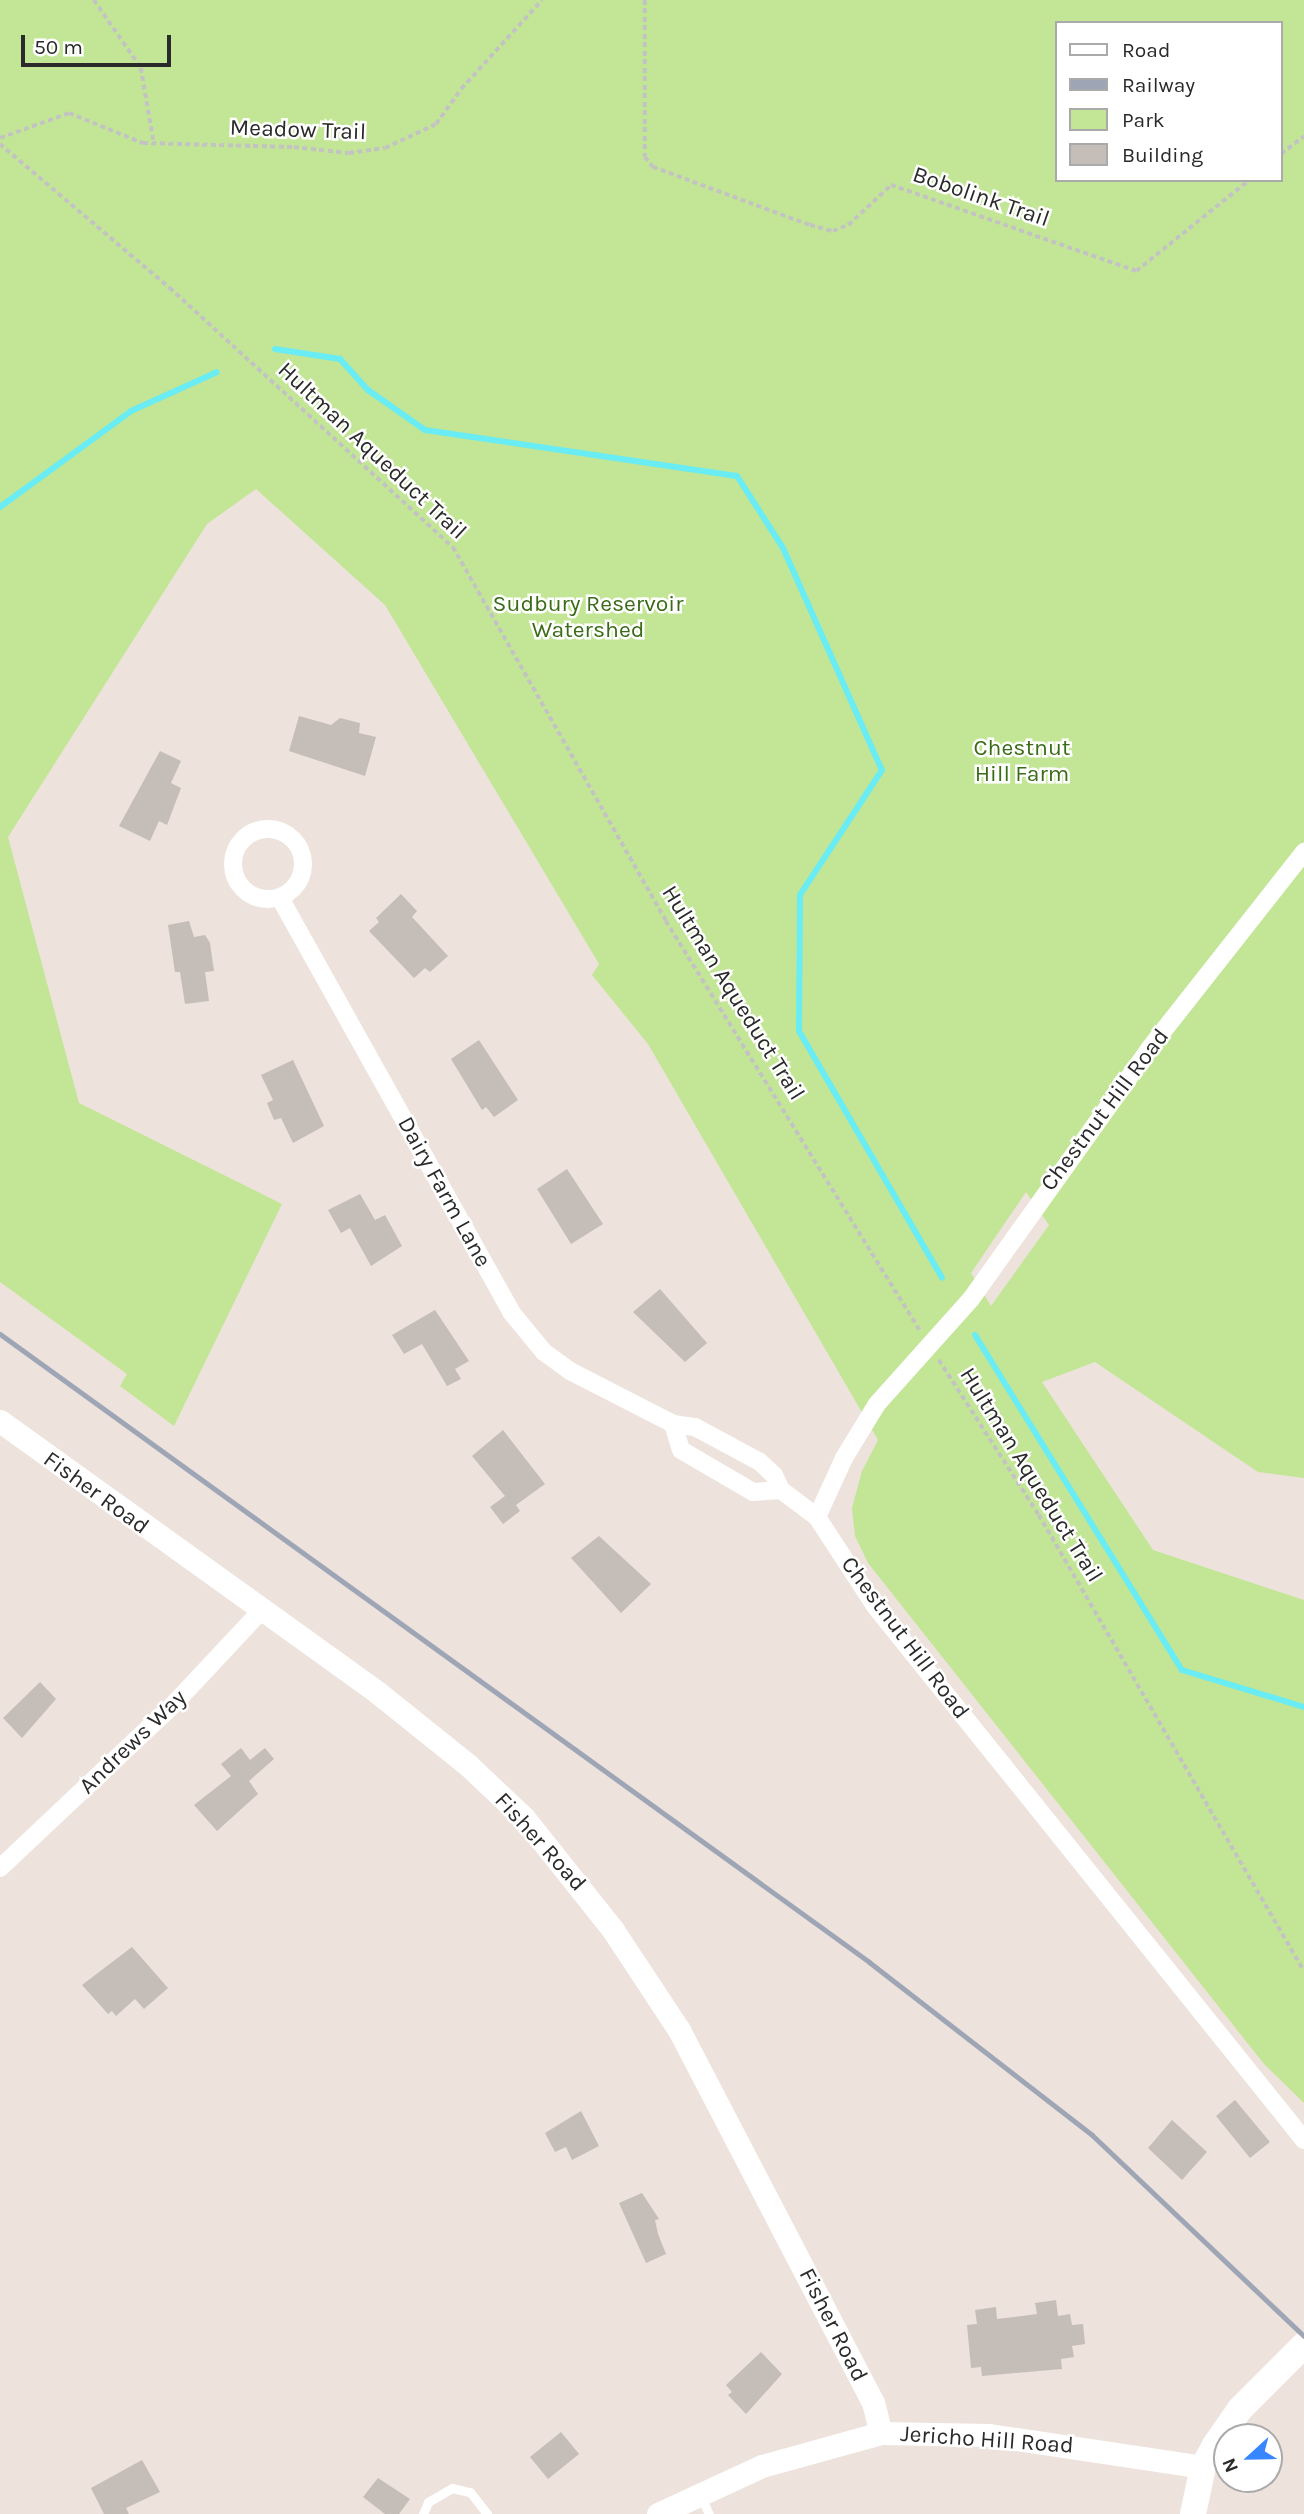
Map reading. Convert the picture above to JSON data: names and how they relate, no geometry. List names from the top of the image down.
{
  "streets": {
    "street": [
      "Chestnut Hill Road",
      "Dairy Farm Lane",
      "Fisher Road",
      "Andrews Way",
      "Jericho Hill Road"
    ],
    "path": ["Meadow Trail", "Bobolink Trail", "Hultman Aqueduct Trail"]
  },
  "crossings": [
    ["Hultman Aqueduct Trail", "Chestnut Hill Road"],
    ["Chestnut Hill Road", "Dairy Farm Lane"],
    ["Fisher Road", "Andrews Way"],
    ["Fisher Road", "Jericho Hill Road"]
  ],
  "parks": ["Sudbury Reservoir Watershed", "Chestnut Hill Farm"],
  "legend": [
    "Road",
    "Railway",
    "Park",
    "Building"
  ],
  "scale_bar": "50 m",
  "north": "left"
}
